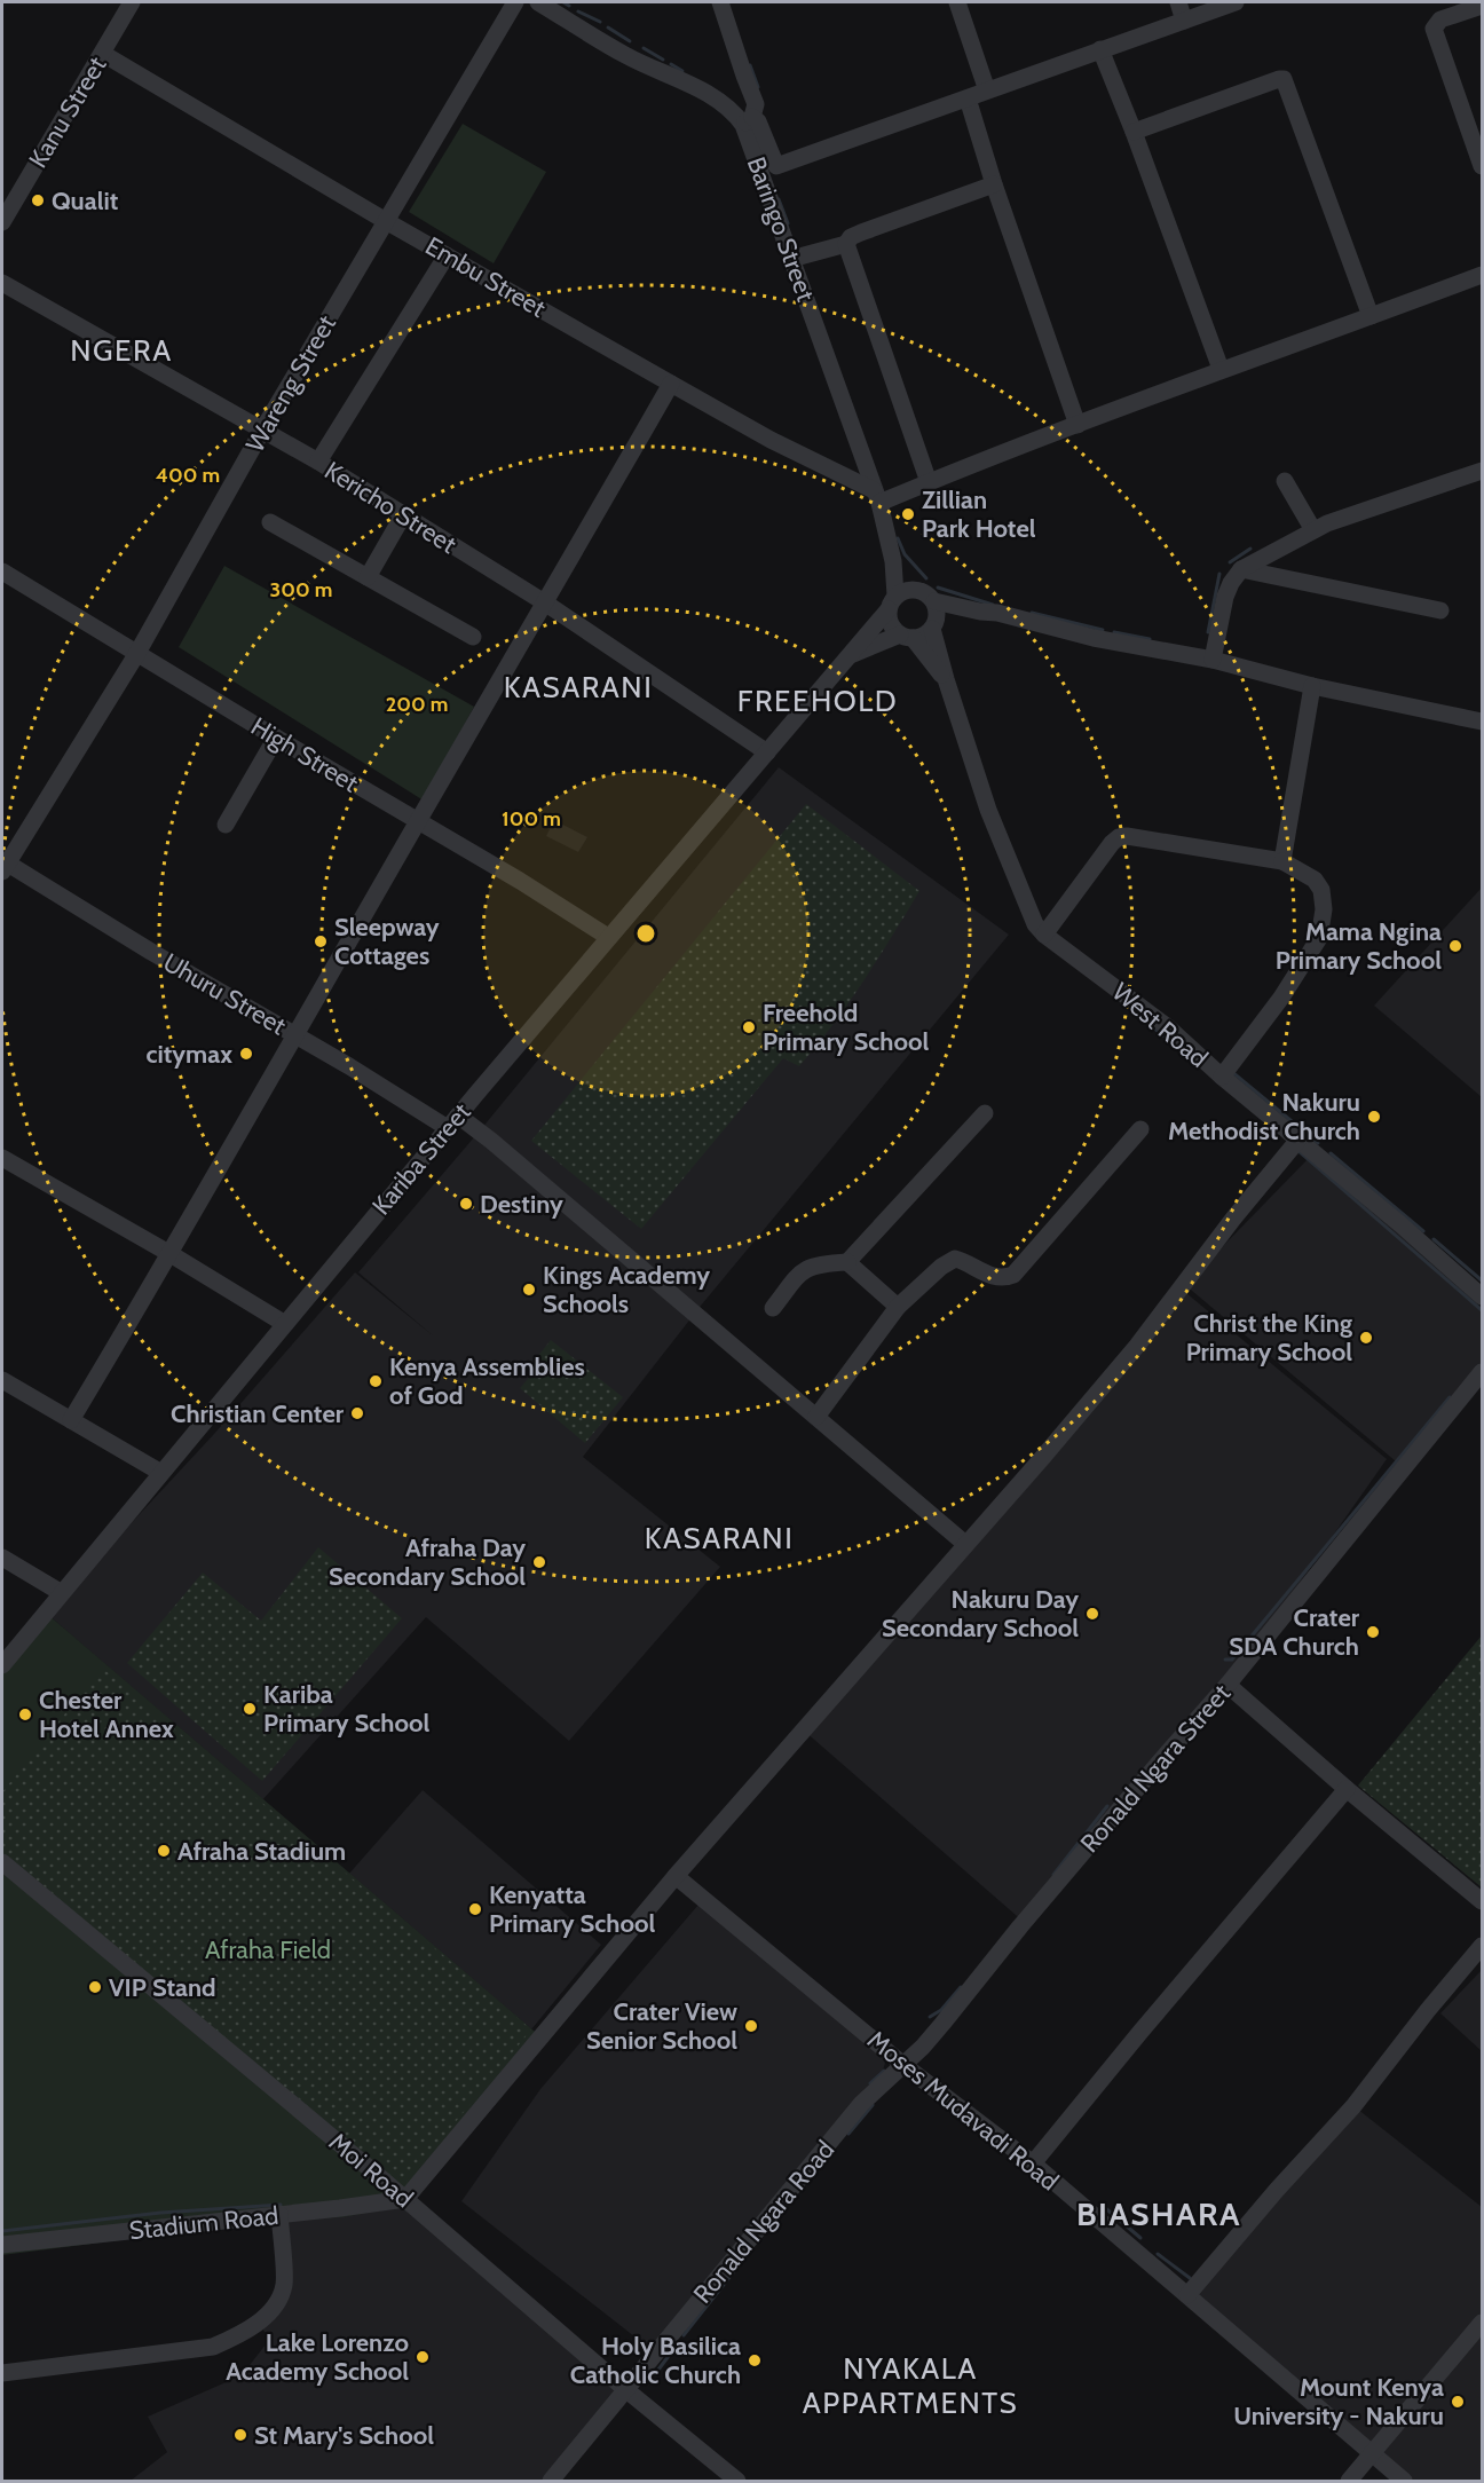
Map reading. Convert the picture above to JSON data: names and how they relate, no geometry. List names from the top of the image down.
{
  "streets": {
    "street": [
      "Kanu Street",
      "Baringo Street",
      "Embu Street",
      "Wareng Street",
      "Kericho Street",
      "High Street",
      "Uhuru Street",
      "West Road",
      "Kariba Street",
      "Ronald Ngara Street",
      "Moses Mudavadi Road",
      "Moi Road",
      "Ronald Ngara Road",
      "Stadium Road"
    ]
  },
  "crossings": [
    ["Kanu Street", "Embu Street"],
    ["Baringo Street", "Embu Street"],
    ["Baringo Street", "West Road"],
    ["Baringo Street", "Kariba Street"],
    ["Embu Street", "Wareng Street"],
    ["Wareng Street", "Kericho Street"],
    ["Wareng Street", "High Street"],
    ["Wareng Street", "Uhuru Street"],
    ["Kericho Street", "Kariba Street"],
    ["High Street", "Kariba Street"],
    ["Uhuru Street", "Kariba Street"],
    ["West Road", "Kariba Street"],
    ["Ronald Ngara Street", "Moses Mudavadi Road"],
    ["Ronald Ngara Street", "Ronald Ngara Road"],
    ["Moses Mudavadi Road", "Ronald Ngara Road"],
    ["Moi Road", "Ronald Ngara Road"],
    ["Moi Road", "Stadium Road"]
  ],
  "districts": [
    "NGERA",
    "KASARANI",
    "FREEHOLD",
    "KASARANI",
    "BIASHARA",
    "NYAKALA APPARTMENTS"
  ],
  "parks": ["Afraha Field"],
  "places": [
    "Qualit",
    "Zillian Park Hotel",
    "Sleepway Cottages",
    "Mama Ngina Primary School",
    "Freehold Primary School",
    "citymax",
    "Nakuru Methodist Church",
    "Destiny",
    "Kings Academy Schools",
    "Christ the King Primary School",
    "Kenya Assemblies of God",
    "Christian Center",
    "Afraha Day Secondary School",
    "Nakuru Day Secondary School",
    "Crater SDA Church",
    "Kariba Primary School",
    "Chester Hotel Annex",
    "Afraha Stadium",
    "Kenyatta Primary School",
    "VIP Stand",
    "Crater View Senior School",
    "Lake Lorenzo Academy School",
    "Holy Basilica Catholic Church",
    "Mount Kenya University - Nakuru",
    "St Mary's School"
  ],
  "rings": [
    "400 m",
    "300 m",
    "200 m",
    "100 m"
  ]
}
